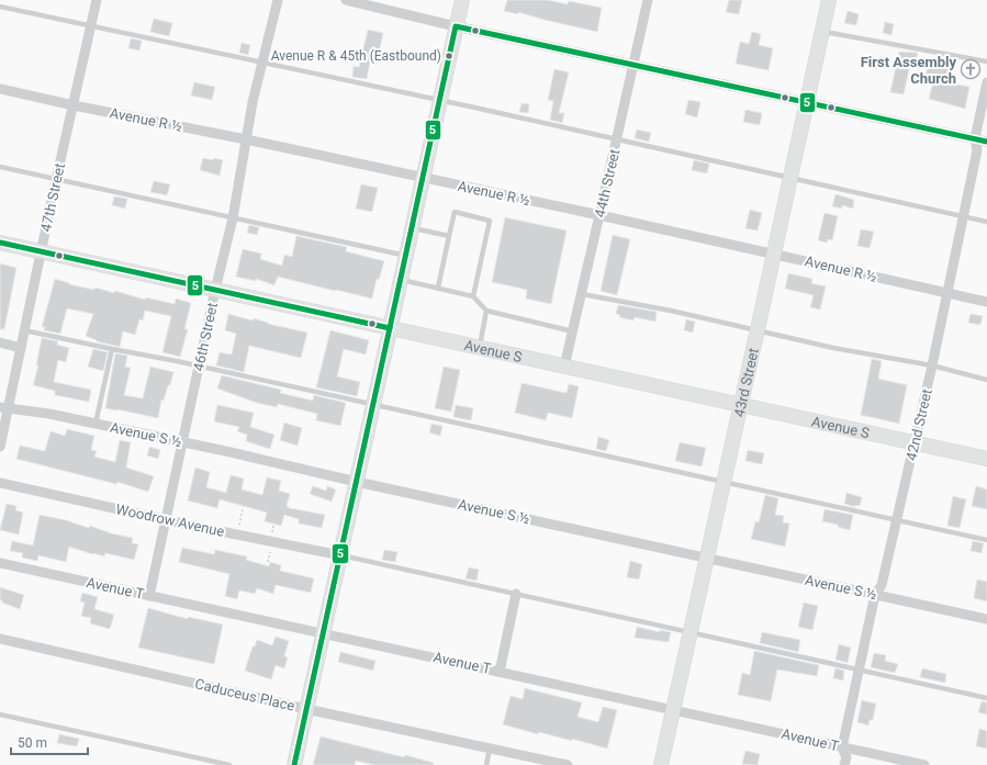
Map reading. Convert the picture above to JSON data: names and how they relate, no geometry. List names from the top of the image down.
{
  "streets": {
    "main road": ["Avenue S", "43rd Street"],
    "street": [
      "Avenue R ½",
      "44th Street",
      "47th Street",
      "46th Street",
      "42nd Street",
      "Avenue S ½",
      "Woodrow Avenue",
      "Avenue T",
      "Caduceus Place"
    ]
  },
  "crossings": [
    ["Avenue R ½", "44th Street"],
    ["Avenue R ½", "47th Street"],
    ["Avenue R ½", "46th Street"],
    ["Avenue R ½", "43rd Street"],
    ["Avenue R ½", "42nd Street"],
    ["44th Street", "Avenue S"],
    ["47th Street", "Avenue S"],
    ["47th Street", "Avenue S ½"],
    ["46th Street", "Avenue S"],
    ["46th Street", "Avenue S ½"],
    ["46th Street", "Woodrow Avenue"],
    ["46th Street", "Avenue T"],
    ["Avenue S", "43rd Street"],
    ["Avenue S", "42nd Street"],
    ["43rd Street", "Avenue S ½"],
    ["43rd Street", "Avenue T"],
    ["42nd Street", "Avenue S ½"],
    ["42nd Street", "Avenue T"]
  ],
  "places": {
    "other": ["Avenue R & 45th (Eastbound)"],
    "church": ["First Assembly Church"]
  },
  "lines": ["transit line 5"],
  "scale_bar": "50 m"
}
